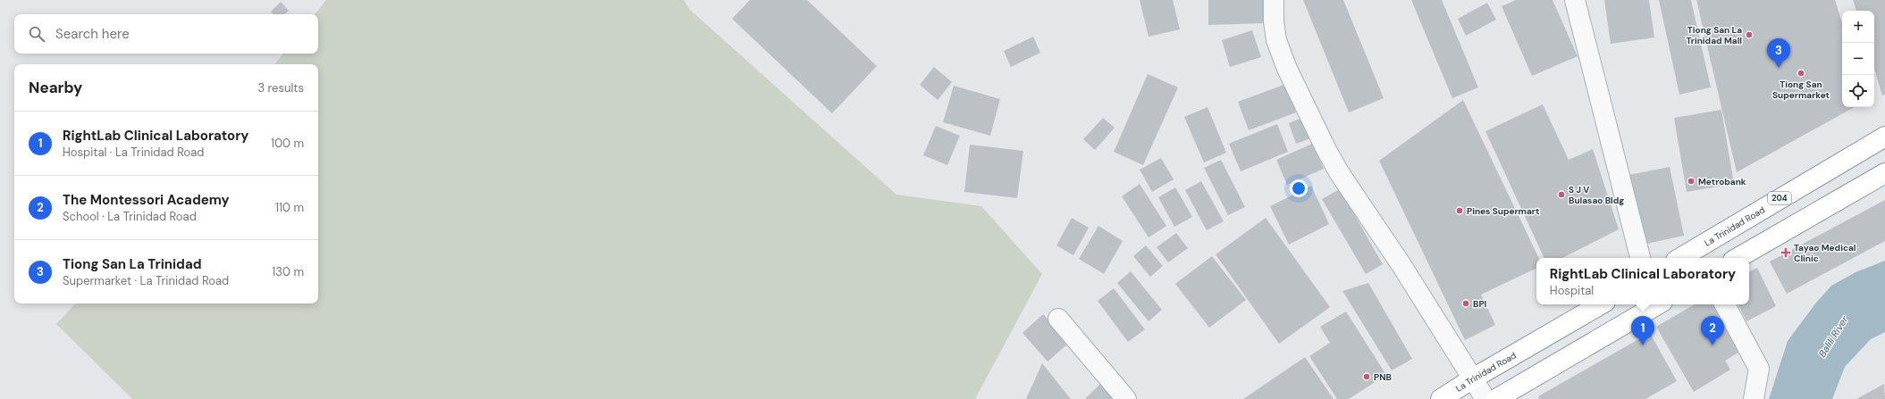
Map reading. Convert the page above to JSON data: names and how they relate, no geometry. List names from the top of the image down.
{
  "streets": {
    "highway": ["204", "La Trinidad Road"]
  },
  "water": ["Balili River"],
  "places": {
    "other": [
      "Tiong San La Trinidad Mall",
      "Tiong San Supermarket",
      "Metrobank",
      "S J V Bulasao Bldg",
      "Pines Supermart",
      "BPI",
      "PNB"
    ],
    "health": ["Tayao Medical Clinic"]
  },
  "page": {
    "map_buttons": ["+", "−"],
    "search": "Search here",
    "pins": ["3", "1", "2"],
    "heading": ["Nearby", "3 results"],
    "list": [
      {
        "mark": "1",
        "name": "RightLab Clinical Laboratory",
        "note": "Hospital · La Trinidad Road",
        "value": "100 m"
      },
      {
        "mark": "2",
        "name": "The Montessori Academy",
        "note": "School · La Trinidad Road",
        "value": "110 m"
      },
      {
        "mark": "3",
        "name": "Tiong San La Trinidad",
        "note": "Supermarket · La Trinidad Road",
        "value": "130 m"
      }
    ],
    "popup": ["RightLab Clinical Laboratory", "Hospital"]
  }
}
